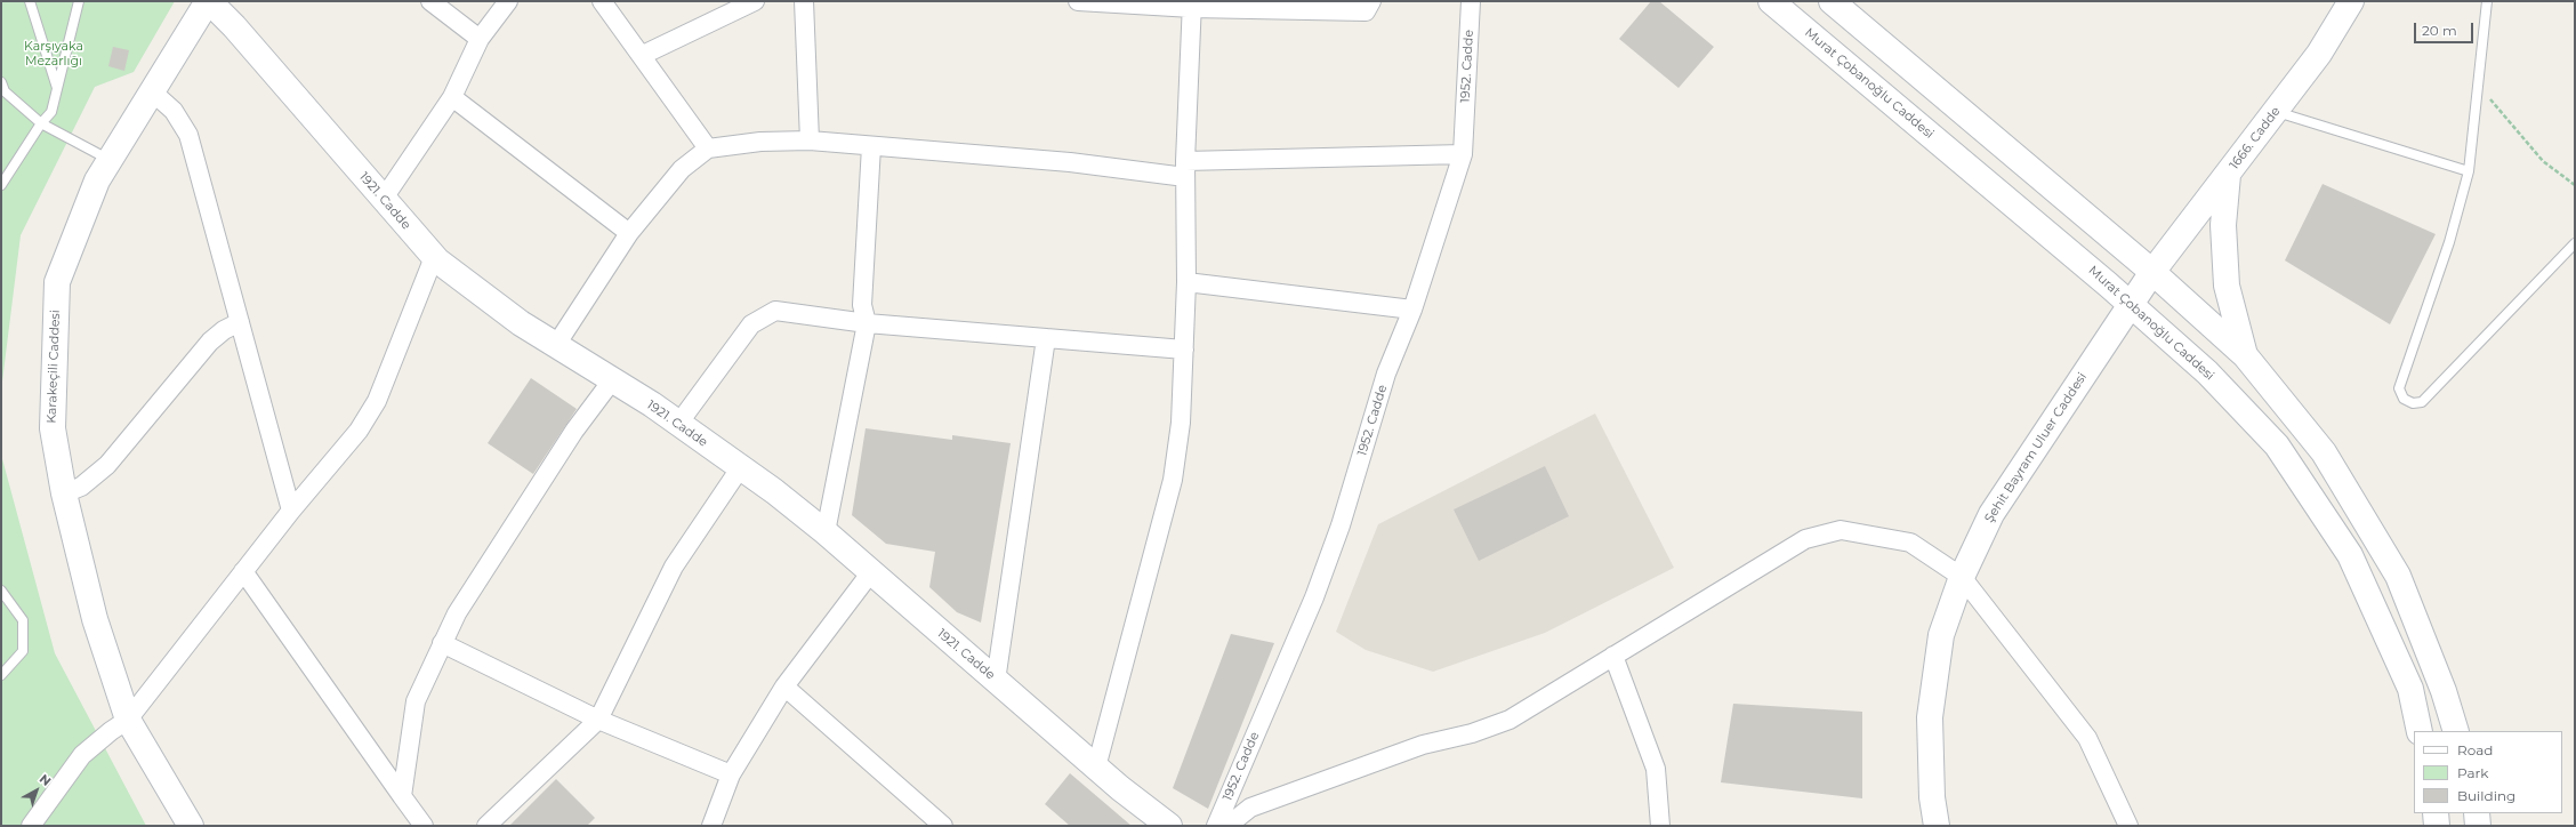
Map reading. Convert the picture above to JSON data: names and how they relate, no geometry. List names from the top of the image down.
{
  "streets": {
    "main road": [
      "Murat Çobanoğlu Caddesi",
      "1666. Cadde",
      "1921. Cadde",
      "Karakeçili Caddesi",
      "Şehit Bayram Uluer Caddesi"
    ],
    "street": ["1952. Cadde"]
  },
  "crossings": [
    ["Murat Çobanoğlu Caddesi", "Şehit Bayram Uluer Caddesi"],
    ["1666. Cadde", "Şehit Bayram Uluer Caddesi"],
    ["1921. Cadde", "Karakeçili Caddesi"]
  ],
  "parks": ["Karşıyaka Mezarlığı"],
  "legend": ["Road", "Park", "Building"],
  "scale_bar": "20 m",
  "north": "top right"
}
